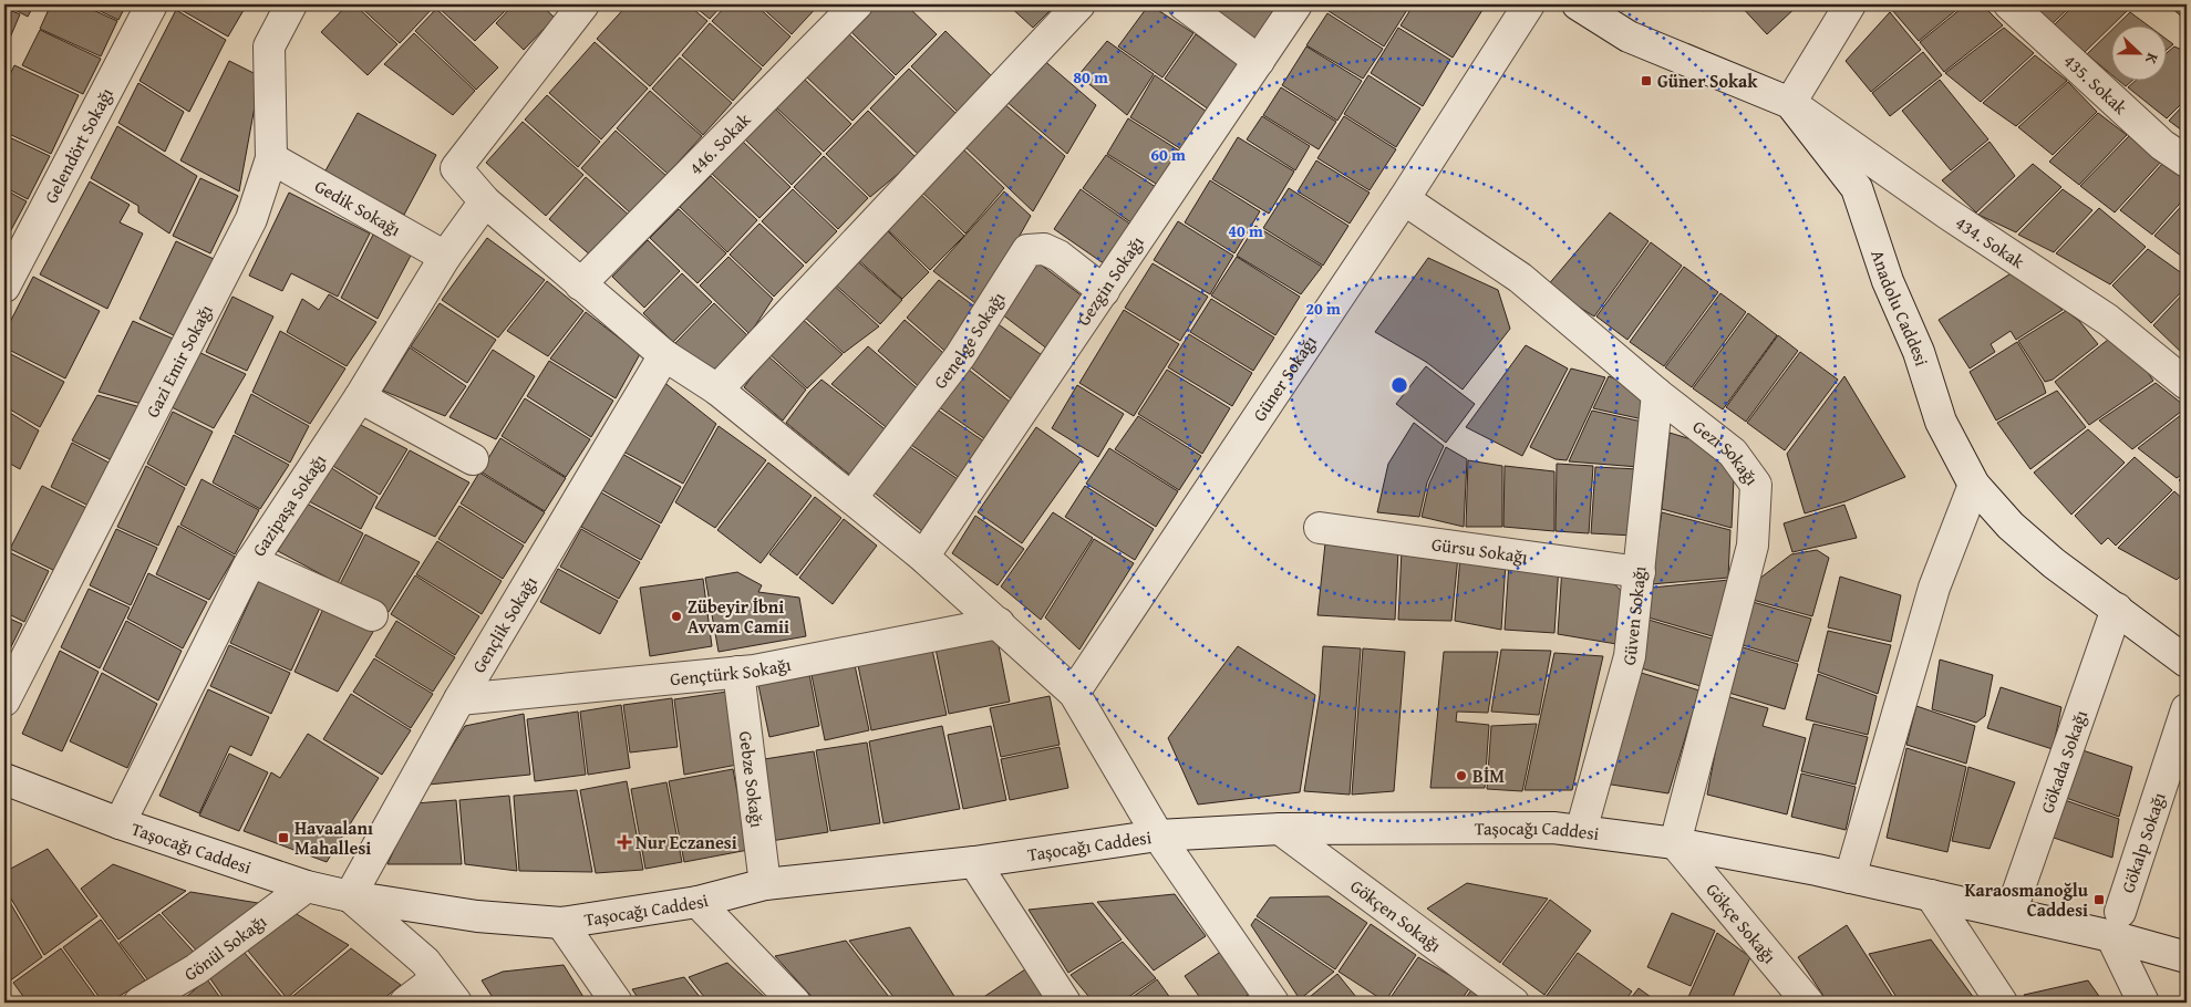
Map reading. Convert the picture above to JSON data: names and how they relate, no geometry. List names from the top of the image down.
{
  "streets": {
    "street": [
      "435. Sokak",
      "446. Sokak",
      "Gelendört Sokağı",
      "Gedik Sokağı",
      "434. Sokak",
      "Gezgin Sokağı",
      "Anadolu Caddesi",
      "Genelge Sokağı",
      "Gazi Emir Sokağı",
      "Güner Sokağı",
      "Gezi Sokağı",
      "Gazipaşa Sokağı",
      "Gürsu Sokağı",
      "Güven Sokağı",
      "Gençlik Sokağı",
      "Gençtürk Sokağı",
      "Gökada Sokağı",
      "Gebze Sokağı",
      "Taşocağı Caddesi",
      "Gökalp Sokağı",
      "Gökçen Sokağı",
      "Gökçe Sokağı",
      "Gönül Sokağı"
    ]
  },
  "crossings": [
    ["Gedik Sokağı", "Gazi Emir Sokağı"],
    ["Gedik Sokağı", "Gazipaşa Sokağı"],
    ["434. Sokak", "Anadolu Caddesi"],
    ["Gezgin Sokağı", "Genelge Sokağı"],
    ["Anadolu Caddesi", "Gökada Sokağı"],
    ["Güner Sokağı", "Gezi Sokağı"],
    ["Gezi Sokağı", "Güven Sokağı"],
    ["Gezi Sokağı", "Taşocağı Caddesi"],
    ["Gezi Sokağı", "Gökçe Sokağı"],
    ["Gazipaşa Sokağı", "Taşocağı Caddesi"],
    ["Gürsu Sokağı", "Güven Sokağı"],
    ["Güven Sokağı", "Taşocağı Caddesi"],
    ["Gençlik Sokağı", "Gençtürk Sokağı"],
    ["Gençlik Sokağı", "Taşocağı Caddesi"],
    ["Gençtürk Sokağı", "Gebze Sokağı"],
    ["Gökada Sokağı", "Taşocağı Caddesi"],
    ["Gebze Sokağı", "Taşocağı Caddesi"],
    ["Taşocağı Caddesi", "Gökalp Sokağı"],
    ["Taşocağı Caddesi", "Gökçen Sokağı"],
    ["Taşocağı Caddesi", "Gökçe Sokağı"],
    ["Taşocağı Caddesi", "Gönül Sokağı"]
  ],
  "places": {
    "transit": ["Güner Sokak", "Havaalanı Mahallesi", "Karaosmanoğlu Caddesi"],
    "other": ["Zübeyir İbni Avvam Camii", "BİM"],
    "health": ["Nur Eczanesi"]
  },
  "north": "right",
  "rings": [
    "80 m",
    "60 m",
    "40 m",
    "20 m"
  ]
}
